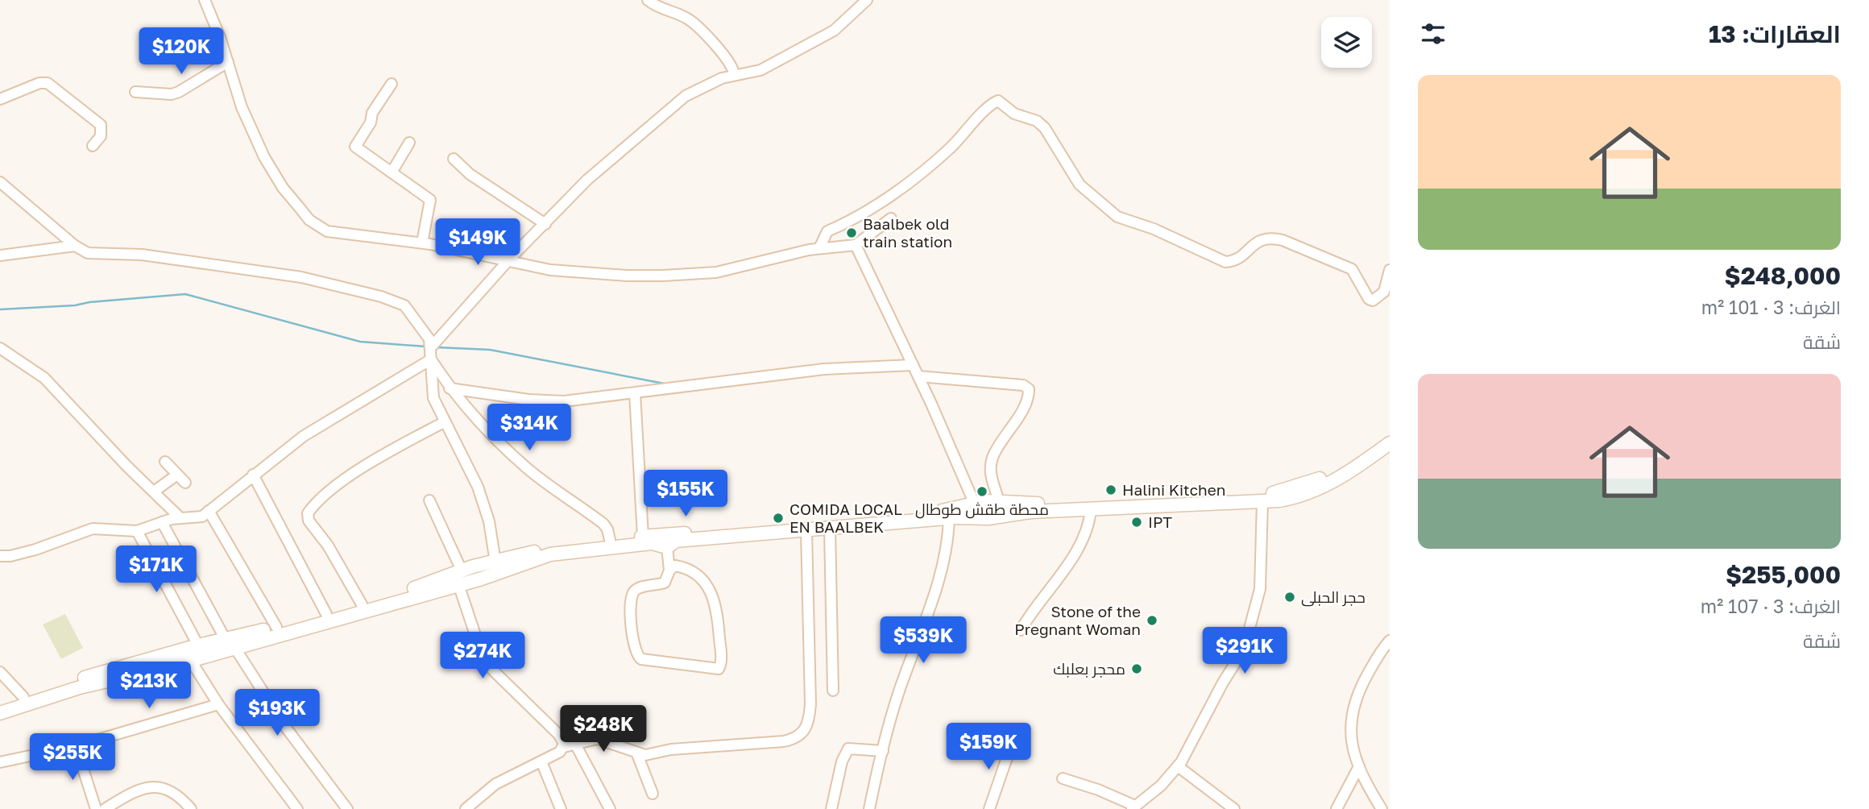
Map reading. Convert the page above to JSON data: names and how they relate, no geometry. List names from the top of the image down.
{
  "places": [
    "Baalbek old train station",
    "Halini Kitchen",
    "محطة طقش طوطال",
    "COMIDA LOCAL EN BAALBEK",
    "IPT",
    "حجر الحبلى",
    "Stone of the Pregnant Woman",
    "محجر بعلبك"
  ],
  "page": {
    "heading": "العقارات: 13",
    "price": [
      "$120K",
      "$149K",
      "$314K",
      "$155K",
      "$171K",
      "$539K",
      "$291K",
      "$274K",
      "$213K",
      "$193K",
      "$248K",
      "$159K",
      "$255K"
    ],
    "list": [
      {
        "name": "$248,000",
        "note": "الغرف: 3 · 101 m² · شقة"
      },
      {
        "name": "$255,000",
        "note": "الغرف: 3 · 107 m² · شقة"
      }
    ]
  }
}
